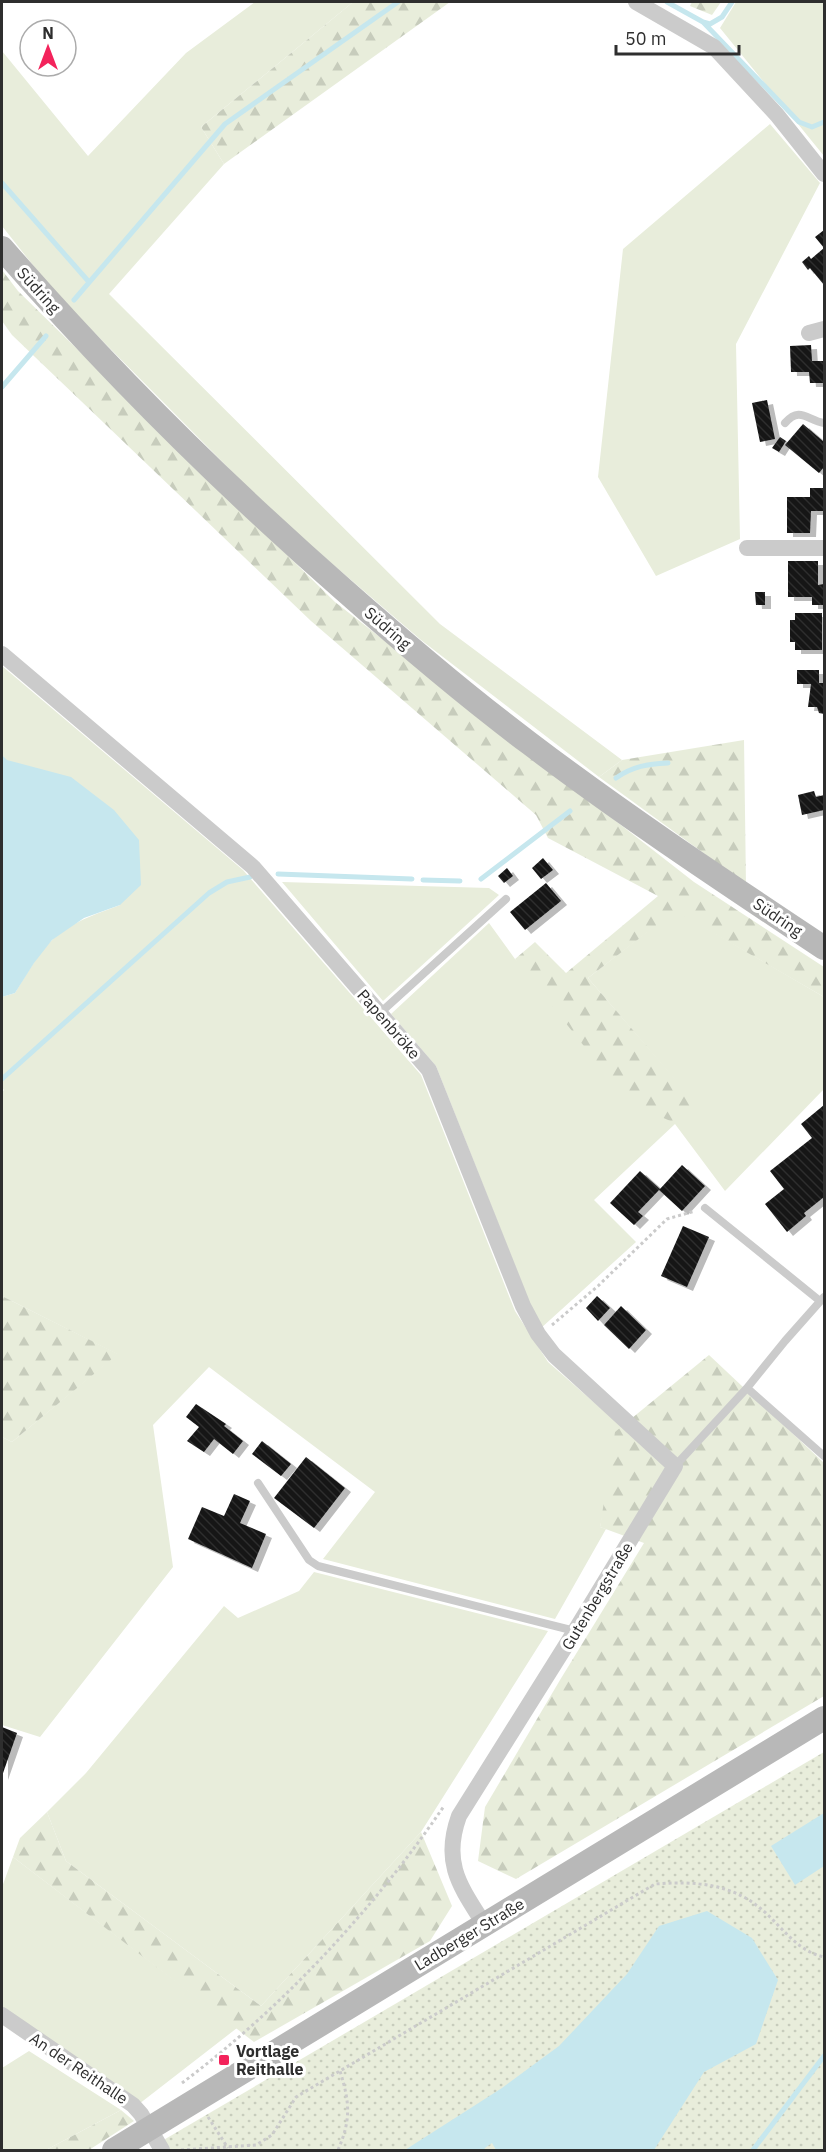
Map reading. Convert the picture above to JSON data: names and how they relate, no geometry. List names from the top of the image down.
{
  "streets": {
    "main road": ["Südring", "Ladberger Straße"],
    "street": ["Papenbröke", "Gutenbergstraße", "An der Reithalle"]
  },
  "crossings": [
    ["Papenbröke", "Gutenbergstraße"],
    ["Gutenbergstraße", "Ladberger Straße"],
    ["Ladberger Straße", "An der Reithalle"]
  ],
  "places": {
    "transit": ["Vortlage Reithalle"]
  },
  "scale_bar": "50 m",
  "north": "top"
}
